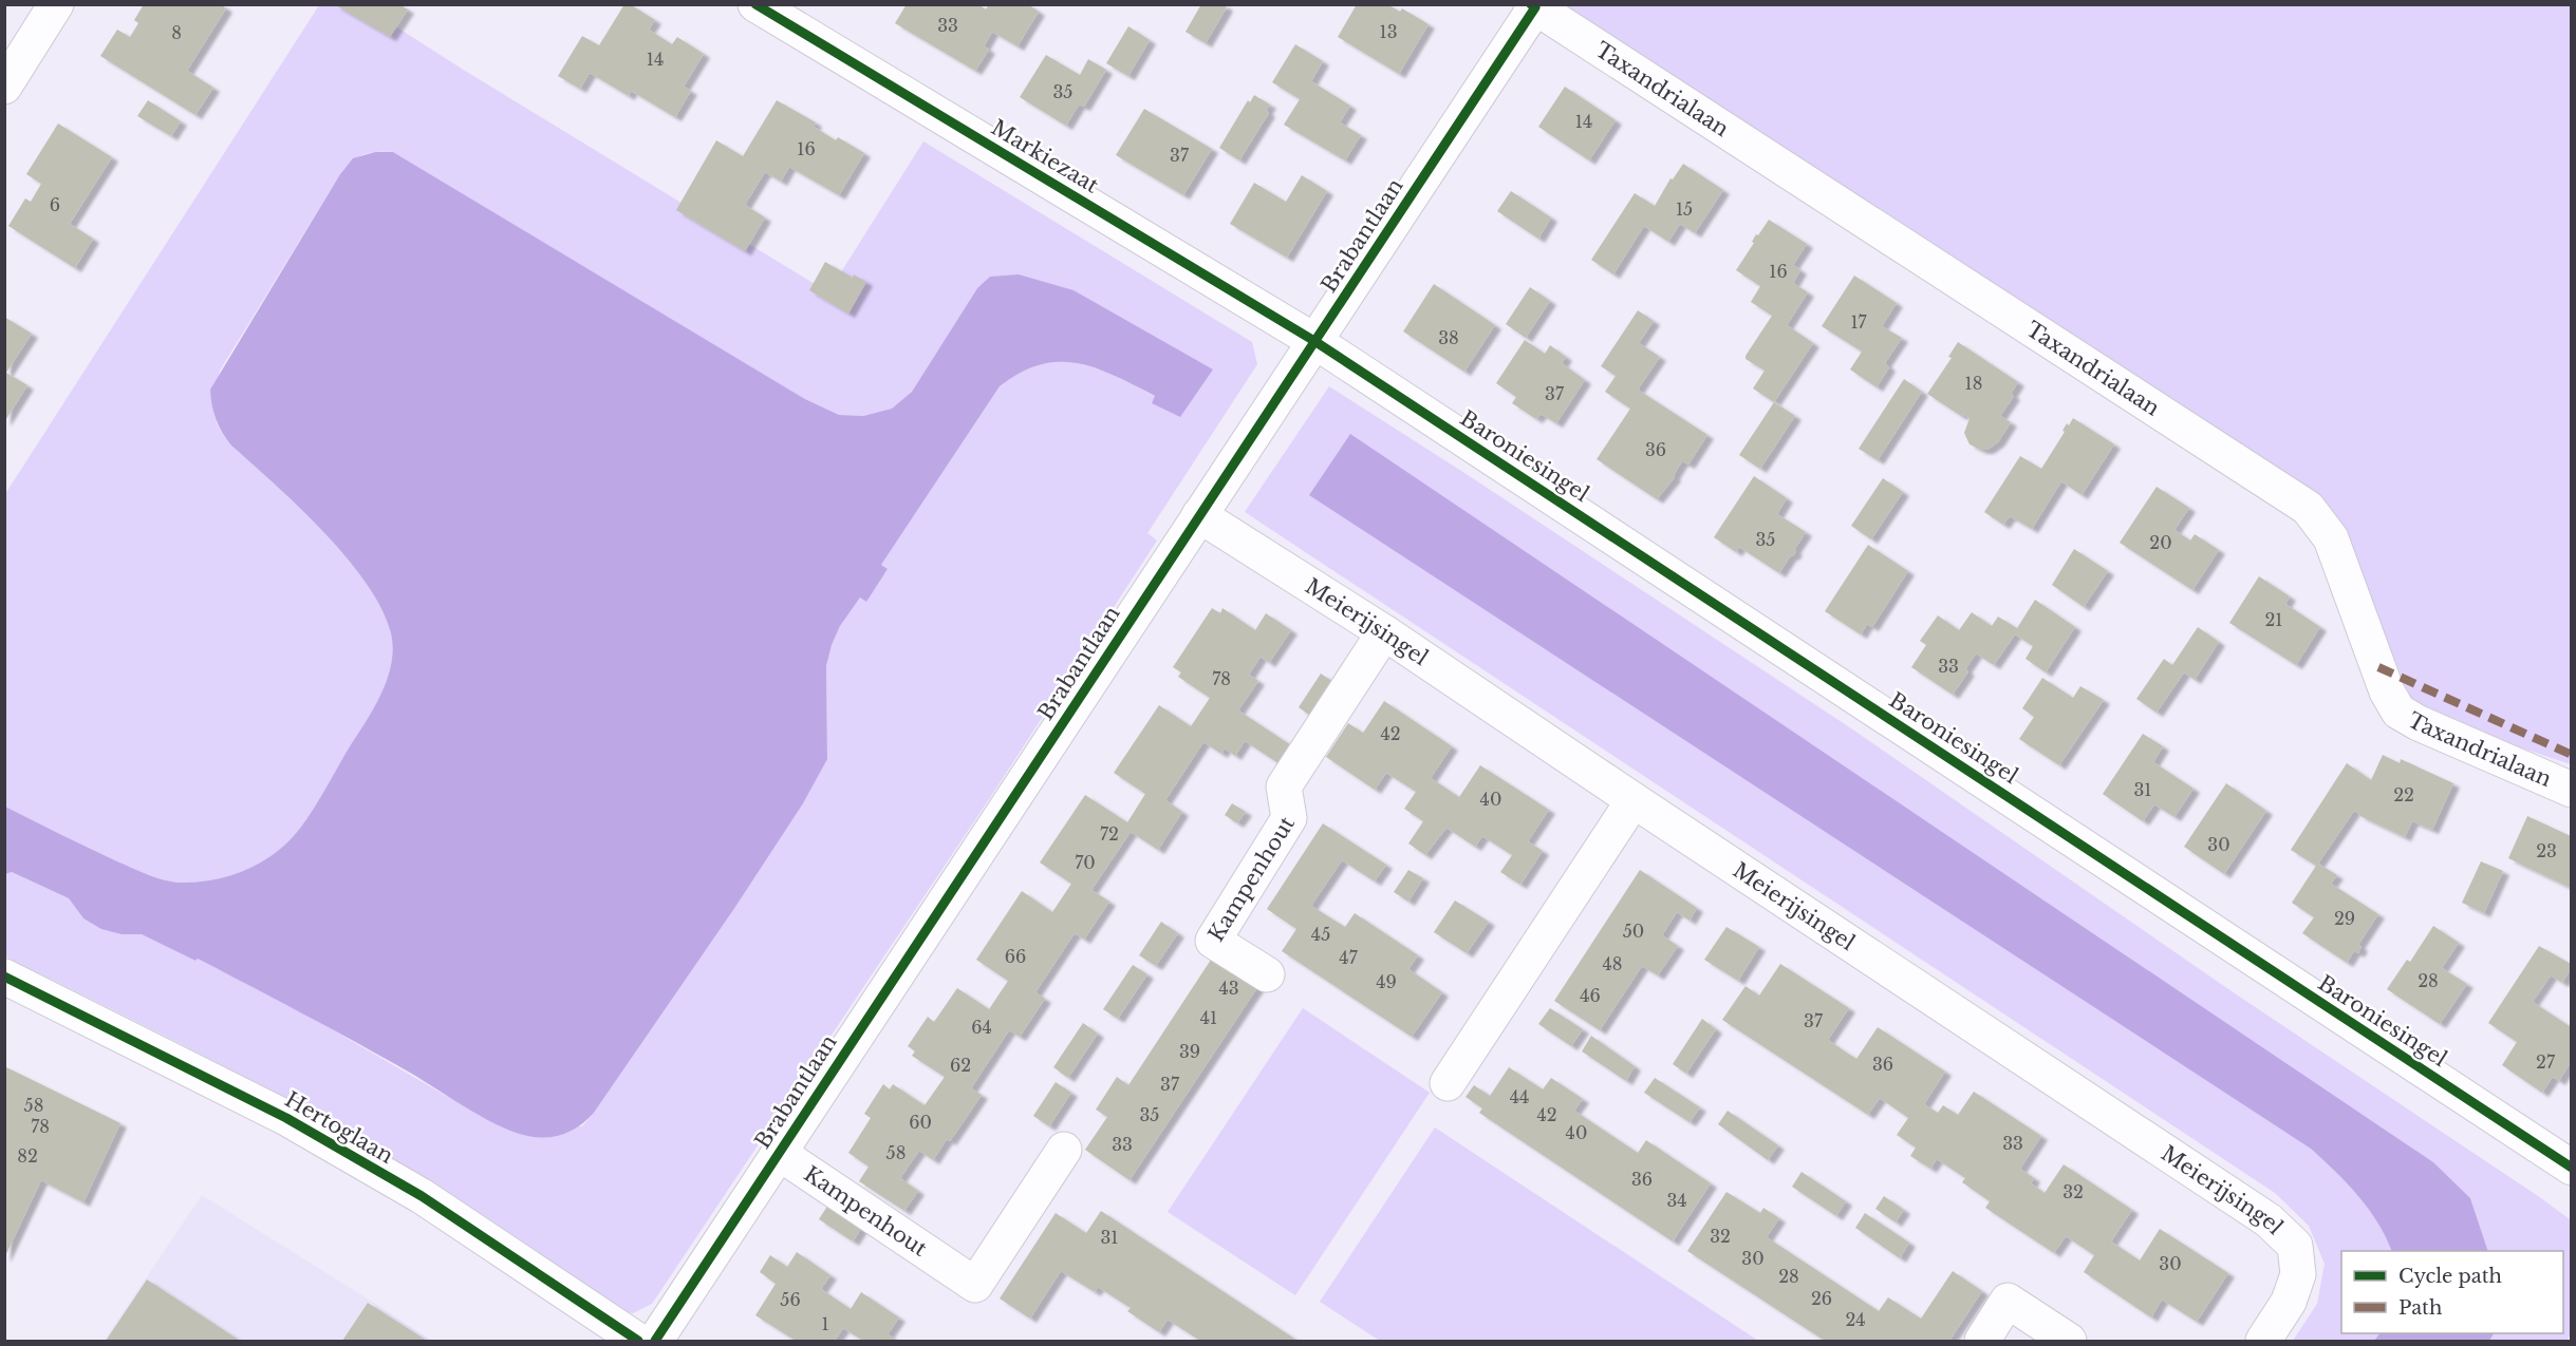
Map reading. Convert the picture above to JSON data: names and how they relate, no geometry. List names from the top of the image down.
{
  "streets": {
    "street": [
      "Taxandrialaan",
      "Markiezaat",
      "Brabantlaan",
      "Baroniesingel",
      "Meierijsingel",
      "Kampenhout",
      "Hertoglaan"
    ]
  },
  "crossings": [
    ["Taxandrialaan", "Brabantlaan"],
    ["Markiezaat", "Brabantlaan"],
    ["Markiezaat", "Baroniesingel"],
    ["Brabantlaan", "Baroniesingel"],
    ["Brabantlaan", "Meierijsingel"],
    ["Brabantlaan", "Kampenhout"],
    ["Meierijsingel", "Kampenhout"]
  ],
  "house_numbers": [
    "33",
    "13",
    "8",
    "14",
    "35",
    "14",
    "16",
    "37",
    "6",
    "15",
    "16",
    "17",
    "38",
    "18",
    "37",
    "36",
    "35",
    "20",
    "21",
    "33",
    "78",
    "42",
    "31",
    "22",
    "40",
    "72",
    "30",
    "23",
    "70",
    "29",
    "50",
    "45",
    "66",
    "47",
    "48",
    "28",
    "49",
    "43",
    "46",
    "41",
    "37",
    "64",
    "39",
    "27",
    "36",
    "62",
    "37",
    "44",
    "58",
    "35",
    "42",
    "60",
    "78",
    "40",
    "33",
    "33",
    "58",
    "82",
    "36",
    "32",
    "34",
    "32",
    "31",
    "30",
    "30",
    "28",
    "26",
    "56",
    "24",
    "1"
  ],
  "legend": ["Cycle path", "Path"]
}
